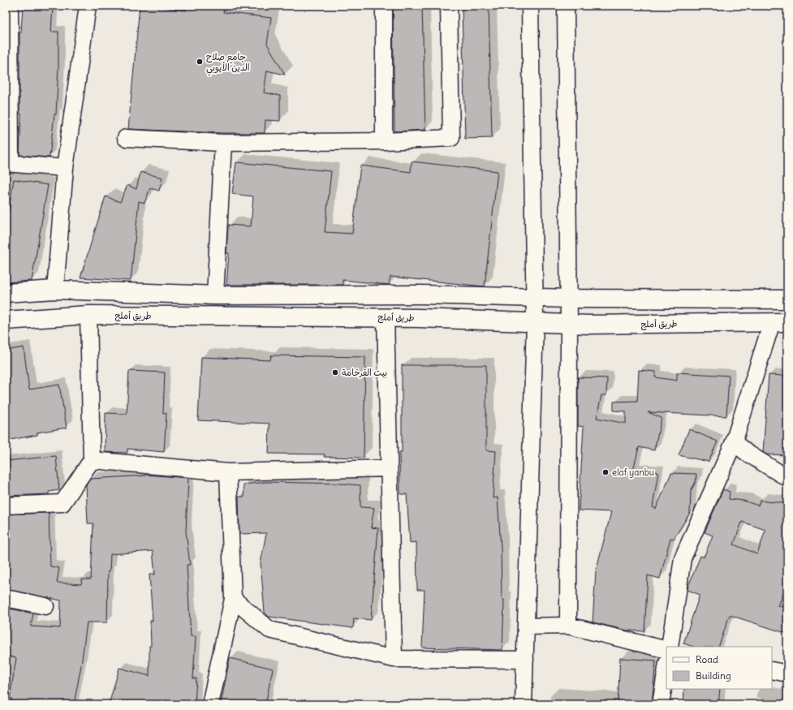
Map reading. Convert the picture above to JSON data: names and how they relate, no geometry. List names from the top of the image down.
{
  "streets": {
    "highway": ["طريق أملج"]
  },
  "places": ["جامع صلاح الدين الأيوبي", "بيت الفرخامة", "elaf yanbu"],
  "legend": ["Road", "Building"]
}
